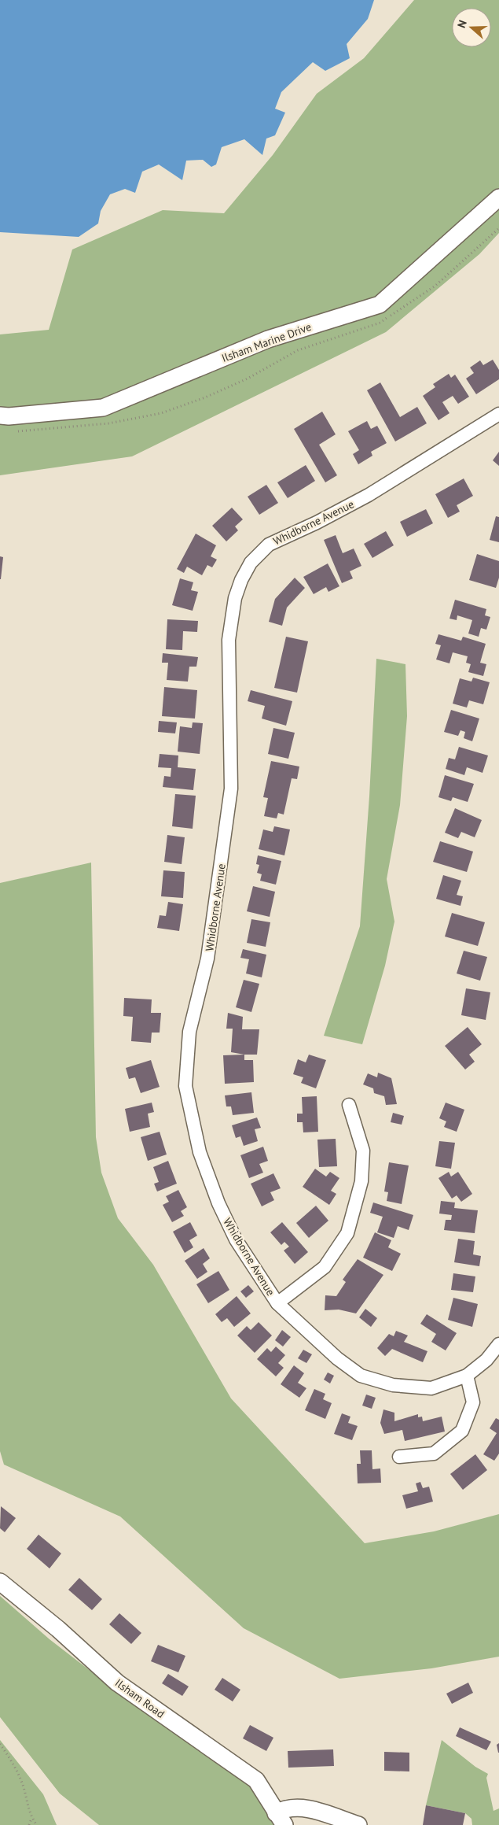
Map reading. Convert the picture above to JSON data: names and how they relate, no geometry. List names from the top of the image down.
{
  "streets": {
    "street": ["Ilsham Marine Drive", "Whidborne Avenue", "Ilsham Road"]
  },
  "north": "left"
}
